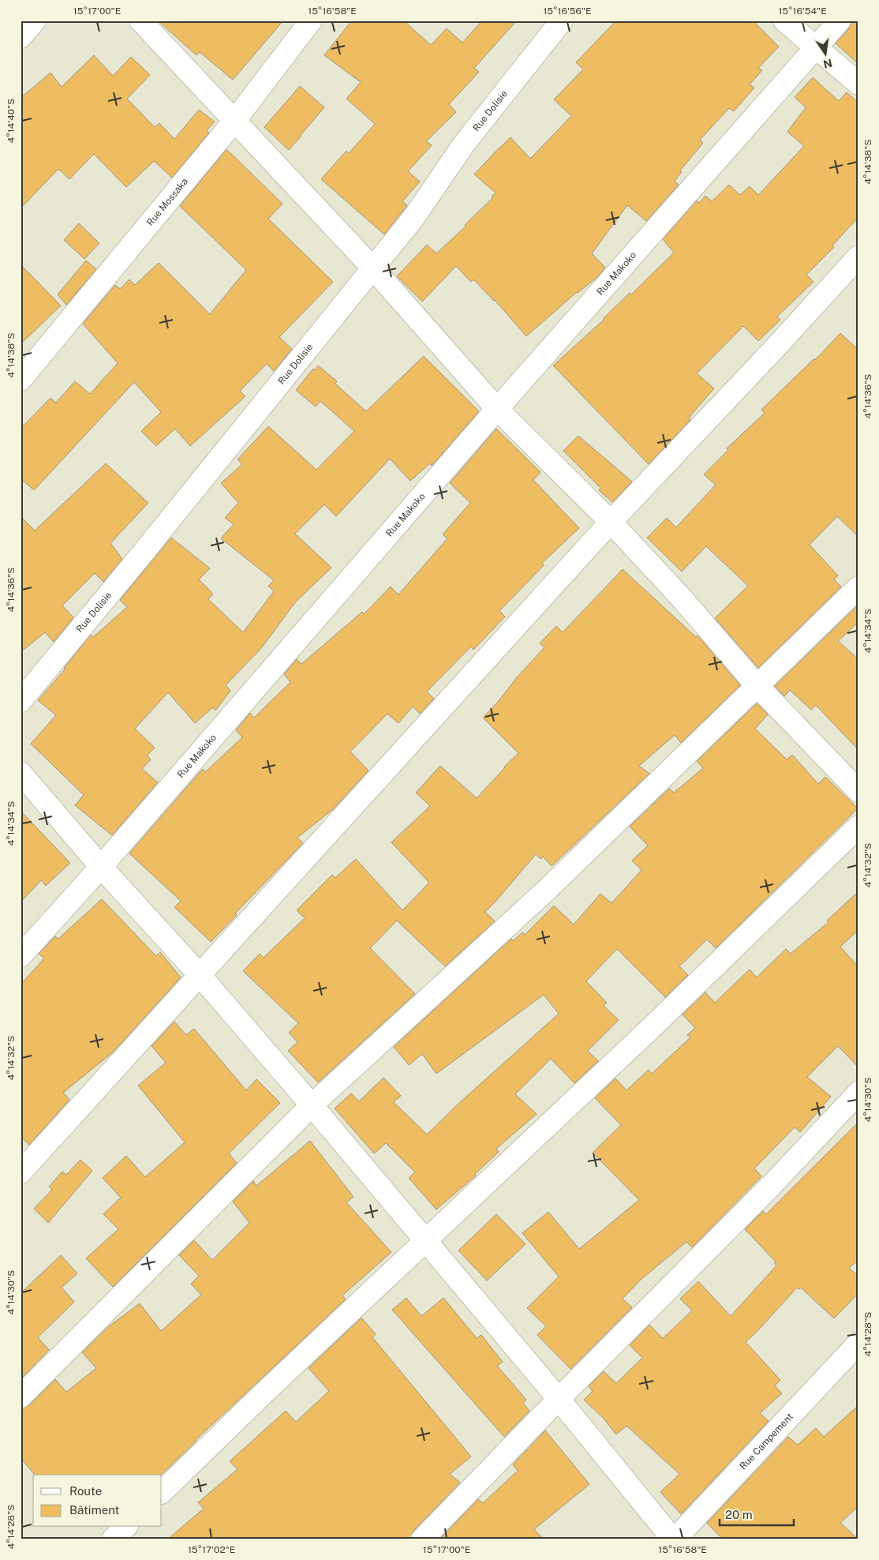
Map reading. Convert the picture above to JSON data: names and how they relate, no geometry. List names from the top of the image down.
{
  "streets": {
    "street": [
      "Rue Dolisie",
      "Rue Mossaka",
      "Rue Makoko",
      "Rue Campement"
    ]
  },
  "legend": ["Route", "Bâtiment"],
  "scale_bar": "20 m",
  "north": "bottom",
  "coordinates": [
    "15°17'00\"E",
    "15°16'58\"E",
    "15°16'56\"E",
    "15°16'54\"E",
    "4°14'40\"S",
    "4°14'38\"S",
    "4°14'36\"S",
    "4°14'34\"S",
    "4°14'32\"S",
    "4°14'30\"S",
    "4°14'28\"S",
    "15°17'02\"E"
  ]
}
